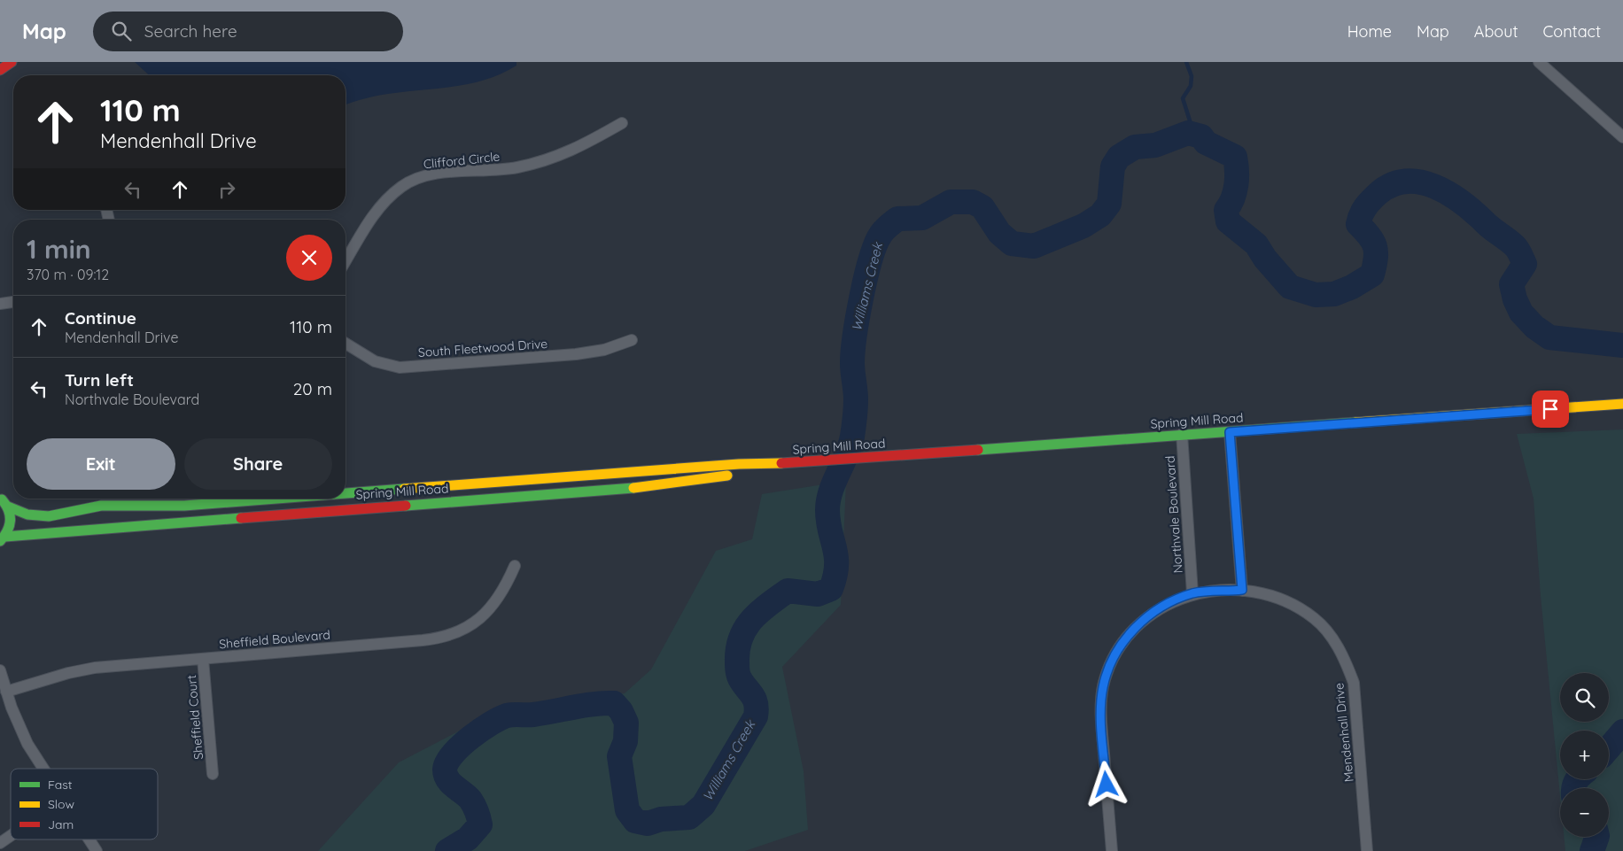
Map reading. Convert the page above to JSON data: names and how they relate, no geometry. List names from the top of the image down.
{
  "streets": {
    "street": [
      "Clifford Circle",
      "South Fleetwood Drive",
      "Spring Mill Road",
      "Northvale Boulevard",
      "Sheffield Boulevard",
      "Sheffield Court",
      "Mendenhall Drive"
    ]
  },
  "crossings": [
    ["Spring Mill Road", "Northvale Boulevard"],
    ["Northvale Boulevard", "Mendenhall Drive"],
    ["Sheffield Boulevard", "Sheffield Court"]
  ],
  "water": ["Williams Creek"],
  "legend": ["Fast", "Slow", "Jam"],
  "page": {
    "header": "Map",
    "search": "Search here",
    "nav": [
      "Home",
      "Map",
      "About",
      "Contact"
    ],
    "turn": ["110 m", "Mendenhall Drive"],
    "heading": ["1 min", "370 m · 09:12"],
    "list": [
      {
        "name": "Continue",
        "note": "Mendenhall Drive",
        "value": "110 m"
      },
      {
        "name": "Turn left",
        "note": "Northvale Boulevard",
        "value": "20 m"
      }
    ],
    "buttons": ["Exit", "Share"],
    "map_buttons": ["+", "−"]
  }
}
